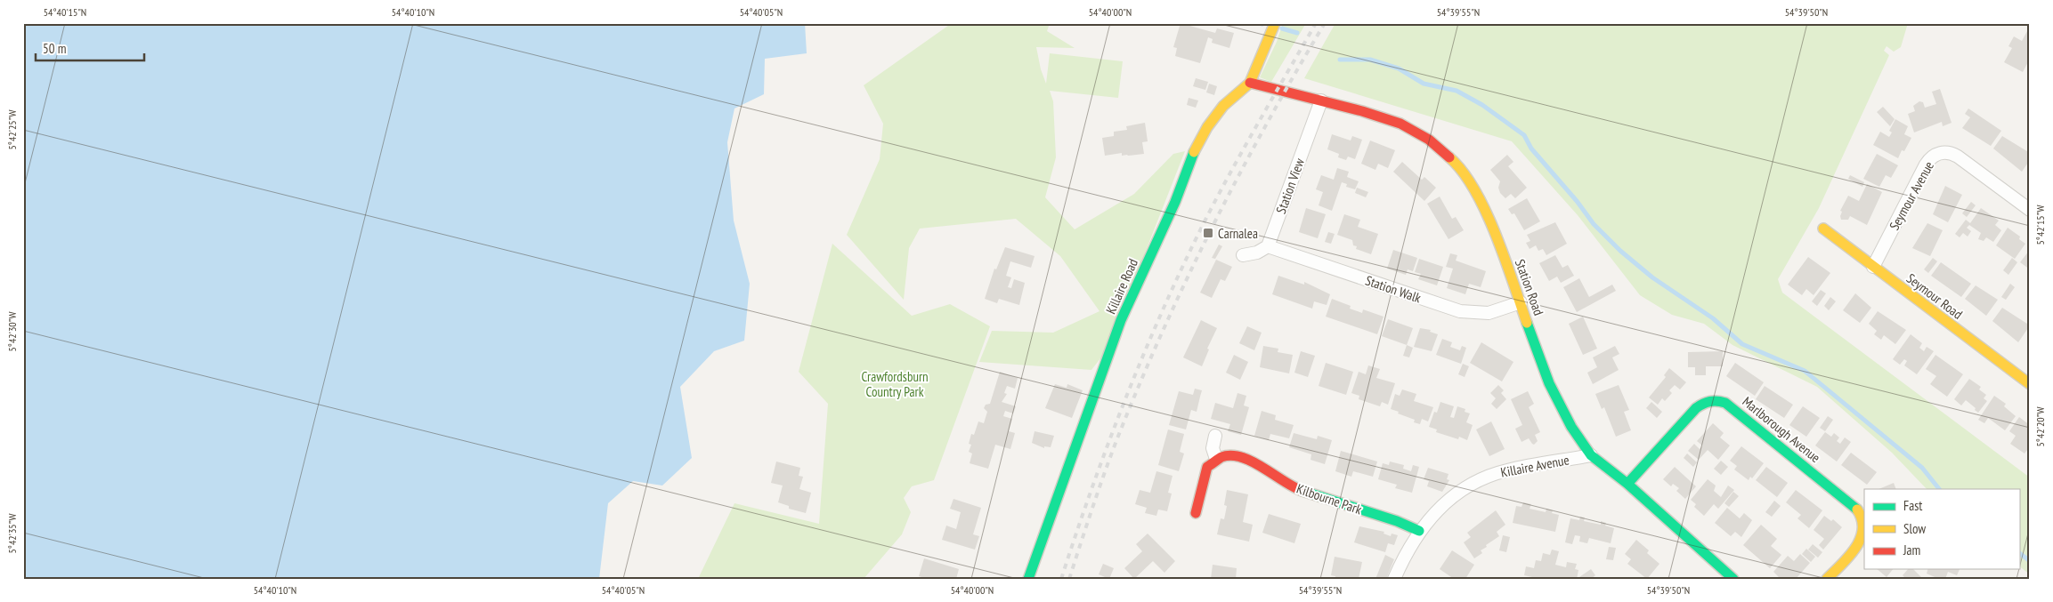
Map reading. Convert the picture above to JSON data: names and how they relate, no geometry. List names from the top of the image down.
{
  "streets": {
    "street": [
      "Station View",
      "Seymour Avenue",
      "Killaire Road",
      "Station Road",
      "Station Walk",
      "Seymour Road",
      "Marlborough Avenue",
      "Killaire Avenue",
      "Kilbourne Park"
    ]
  },
  "crossings": [
    ["Station View", "Station Road"],
    ["Station View", "Station Walk"],
    ["Seymour Avenue", "Seymour Road"],
    ["Killaire Road", "Station Road"],
    ["Station Road", "Station Walk"],
    ["Station Road", "Marlborough Avenue"],
    ["Station Road", "Killaire Avenue"],
    ["Killaire Avenue", "Kilbourne Park"]
  ],
  "parks": ["Crawfordsburn Country Park"],
  "places": {
    "transit": ["Carnalea"]
  },
  "legend": ["Fast", "Slow", "Jam"],
  "scale_bar": "50 m",
  "coordinates": [
    "54°40'15\"N",
    "54°40'10\"N",
    "54°40'05\"N",
    "54°40'00\"N",
    "54°39'55\"N",
    "54°39'50\"N",
    "5°42'25\"W",
    "5°42'15\"W",
    "5°42'30\"W",
    "5°42'20\"W",
    "5°42'35\"W"
  ]
}
